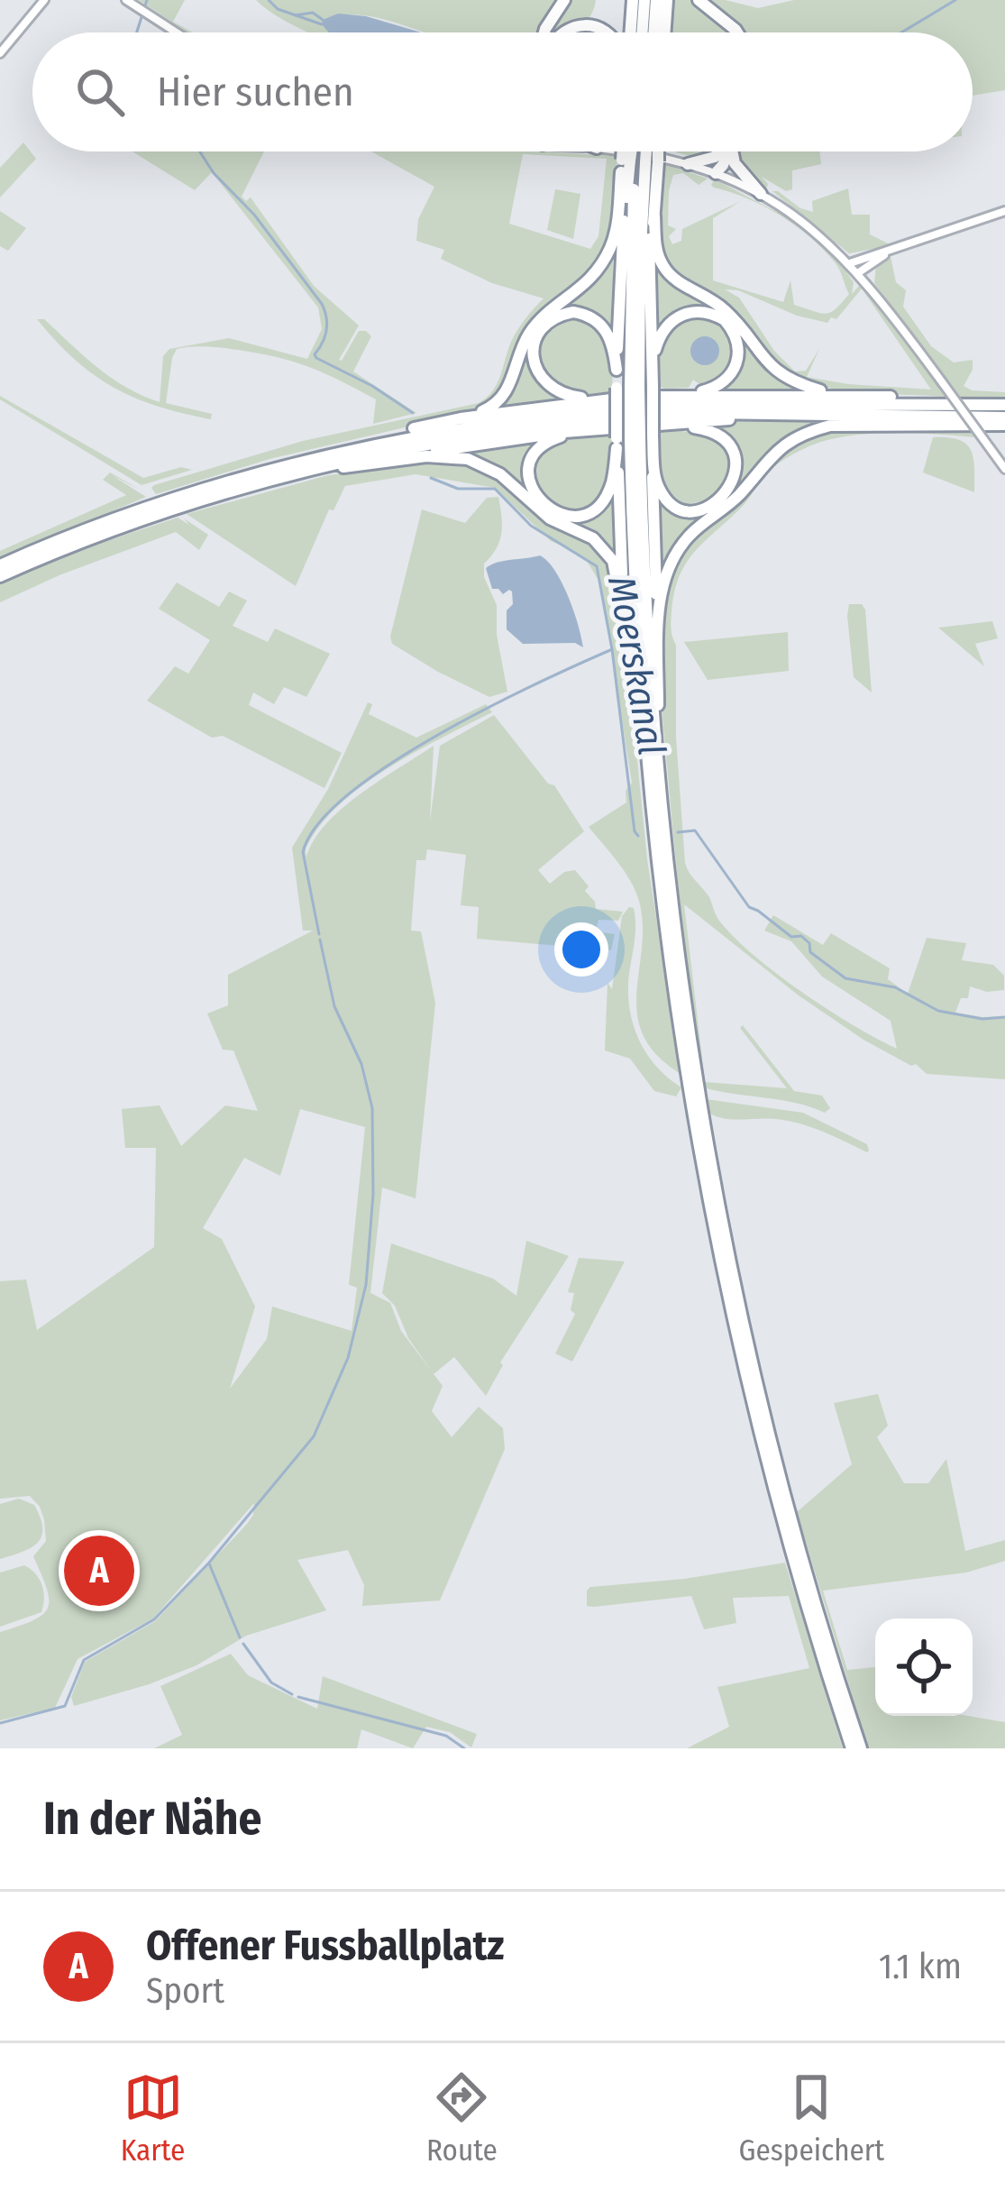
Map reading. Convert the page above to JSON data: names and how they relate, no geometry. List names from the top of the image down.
{
  "water": ["Moerskanal"],
  "page": {
    "search": "Hier suchen",
    "pins": "A",
    "heading": "In der Nähe",
    "list": [
      {
        "mark": "A",
        "name": "Offener Fussballplatz",
        "note": "Sport",
        "value": "1.1 km"
      }
    ],
    "nav": ["Karte", "Route", "Gespeichert"]
  }
}
